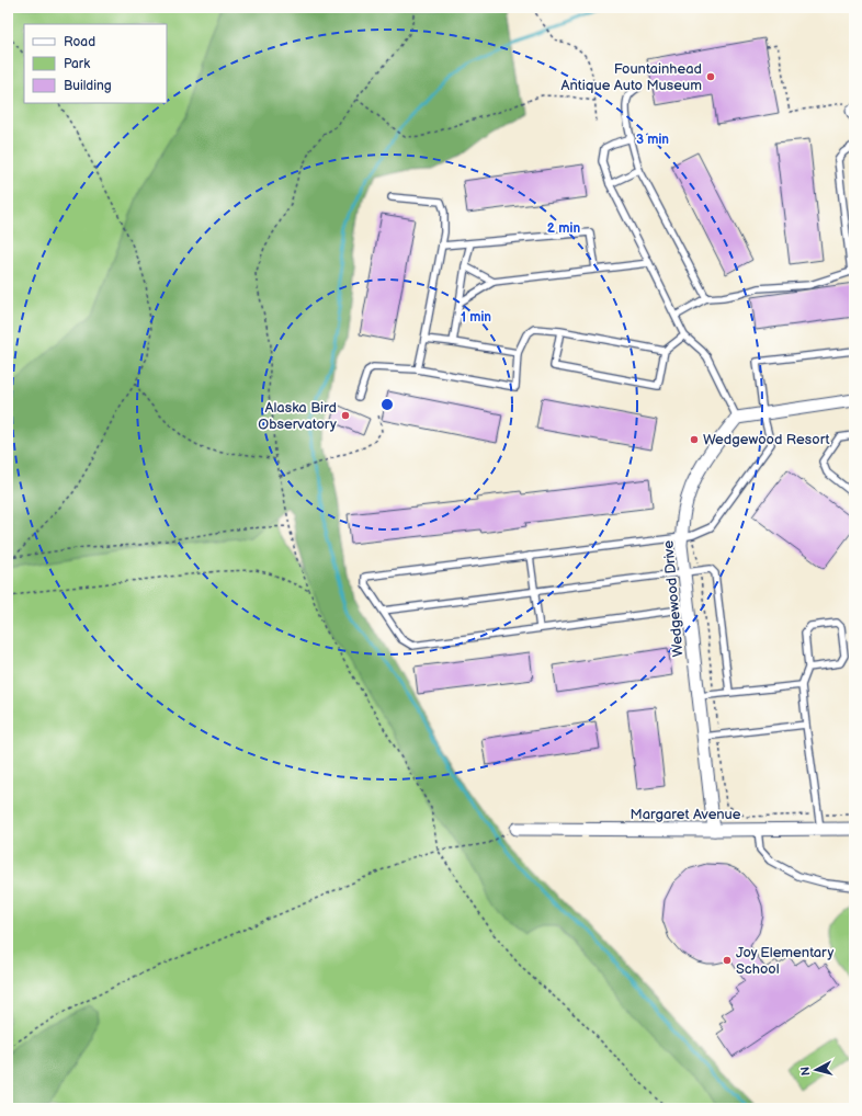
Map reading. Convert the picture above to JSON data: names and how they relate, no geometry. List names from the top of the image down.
{
  "streets": {
    "street": ["Wedgewood Drive", "Margaret Avenue"]
  },
  "crossings": [
    ["Wedgewood Drive", "Margaret Avenue"]
  ],
  "places": [
    "Fountainhead Antique Auto Museum",
    "Alaska Bird Observatory",
    "Wedgewood Resort",
    "Joy Elementary School"
  ],
  "legend": ["Road", "Park", "Building"],
  "north": "left",
  "rings": ["3 min", "2 min", "1 min"]
}
